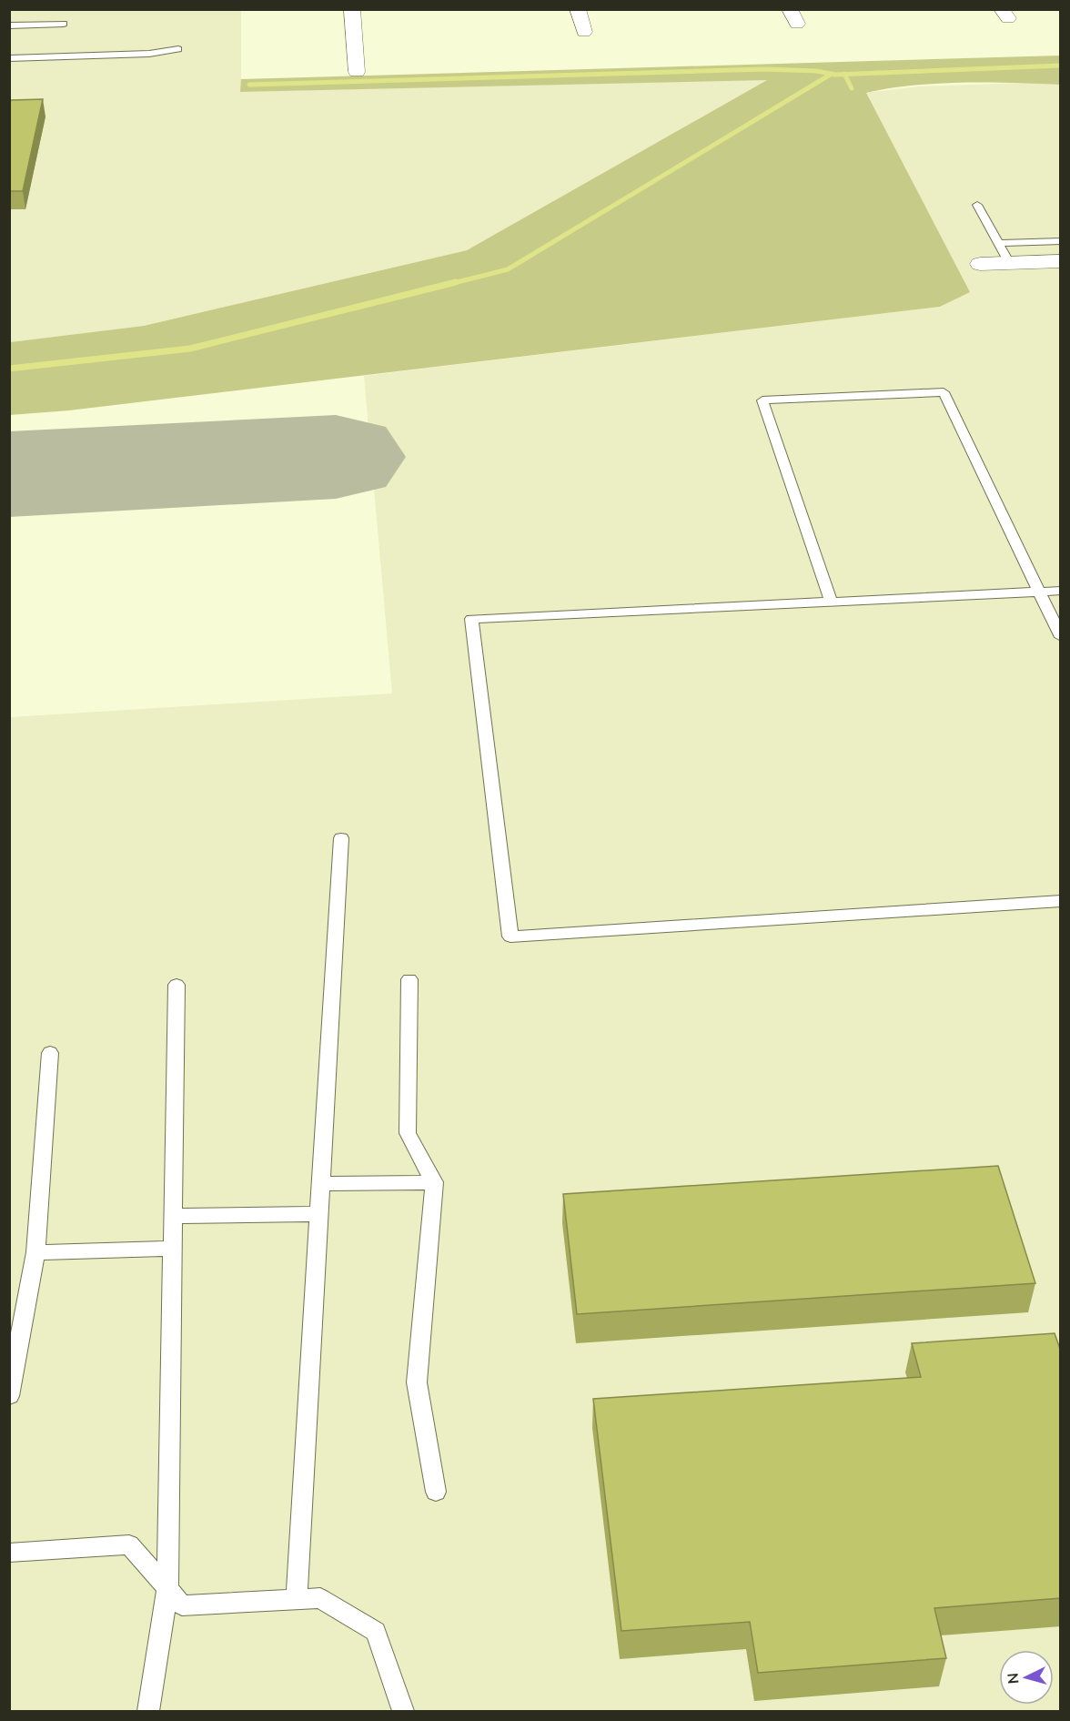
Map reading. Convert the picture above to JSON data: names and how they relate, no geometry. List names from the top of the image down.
{
  "north": "left"
}
